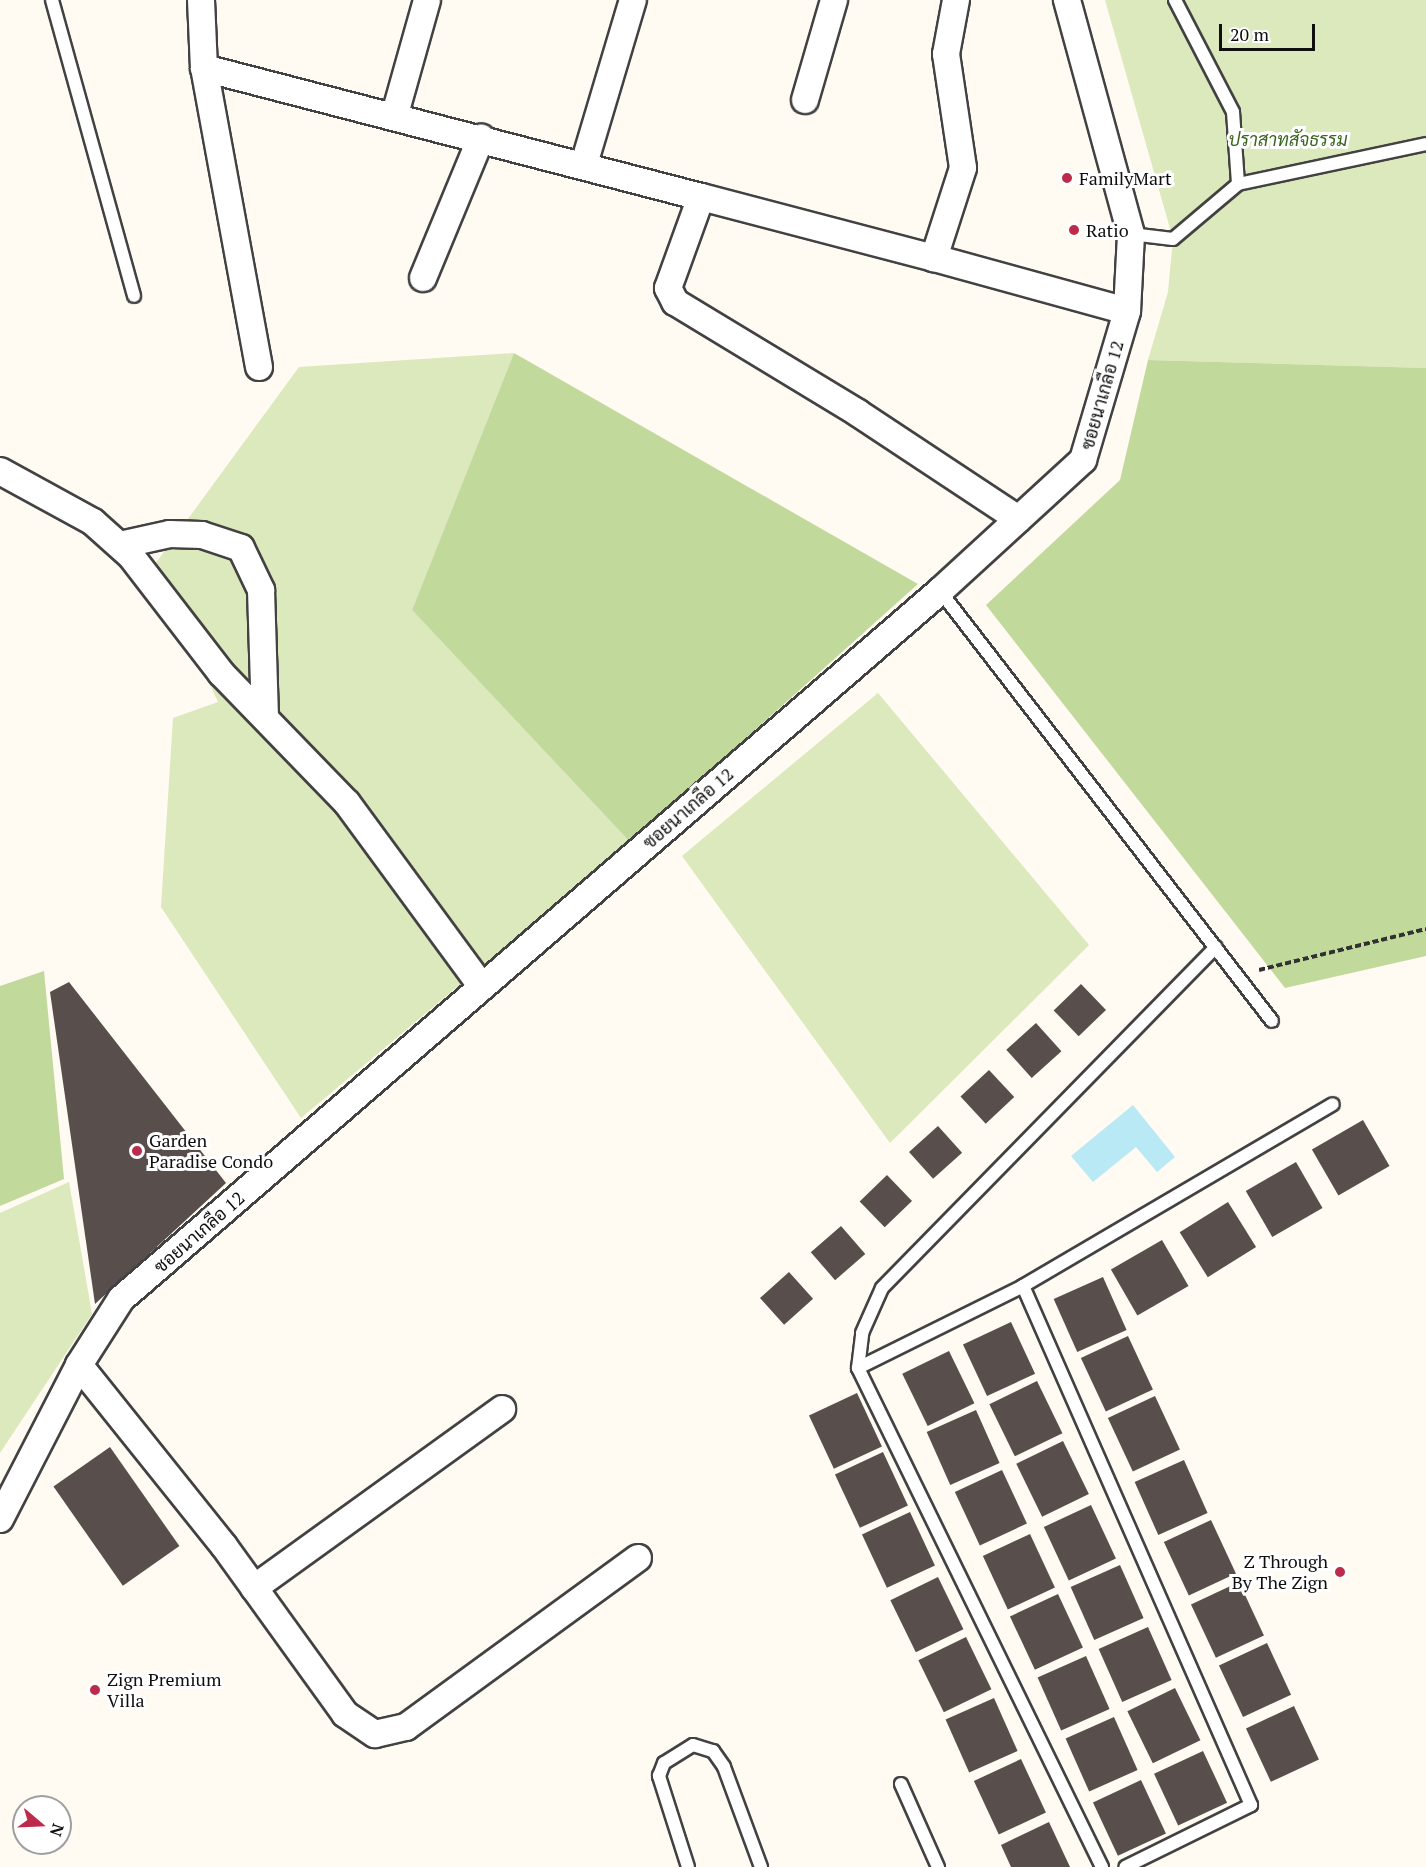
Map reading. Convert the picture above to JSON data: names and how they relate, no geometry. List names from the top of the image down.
{
  "streets": {
    "street": ["ซอยนาเกลือ 12"]
  },
  "parks": ["ปราสาทสัจธรรม"],
  "places": [
    "FamilyMart",
    "Ratio",
    "Garden Paradise Condo",
    "Z Through By The Zign",
    "Zign Premium Villa"
  ],
  "scale_bar": "20 m",
  "north": "right"
}
